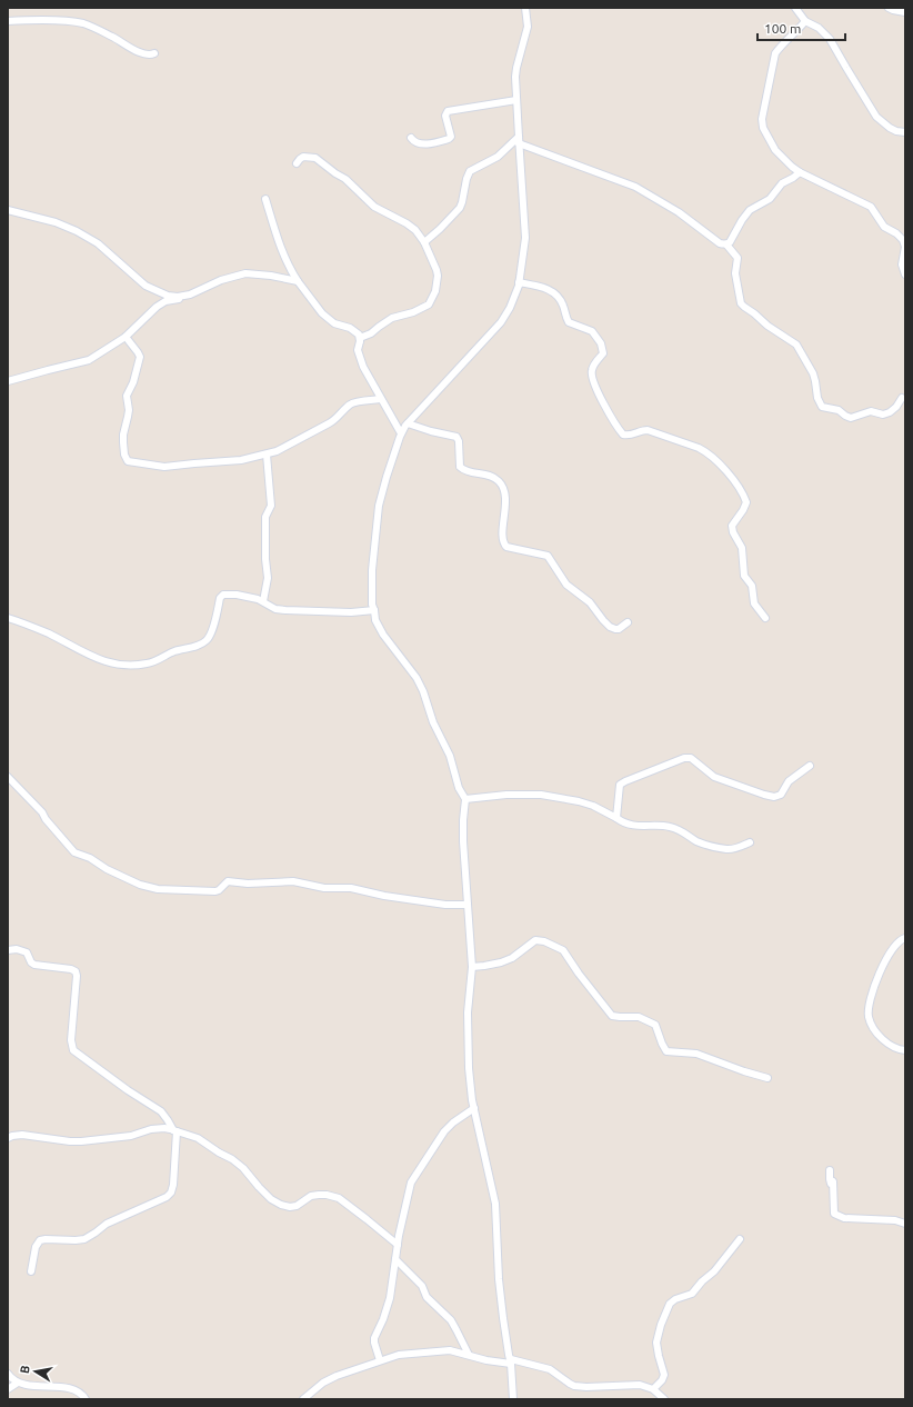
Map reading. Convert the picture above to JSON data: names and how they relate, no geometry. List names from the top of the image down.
{
  "scale_bar": "100 m",
  "north": "left"
}
